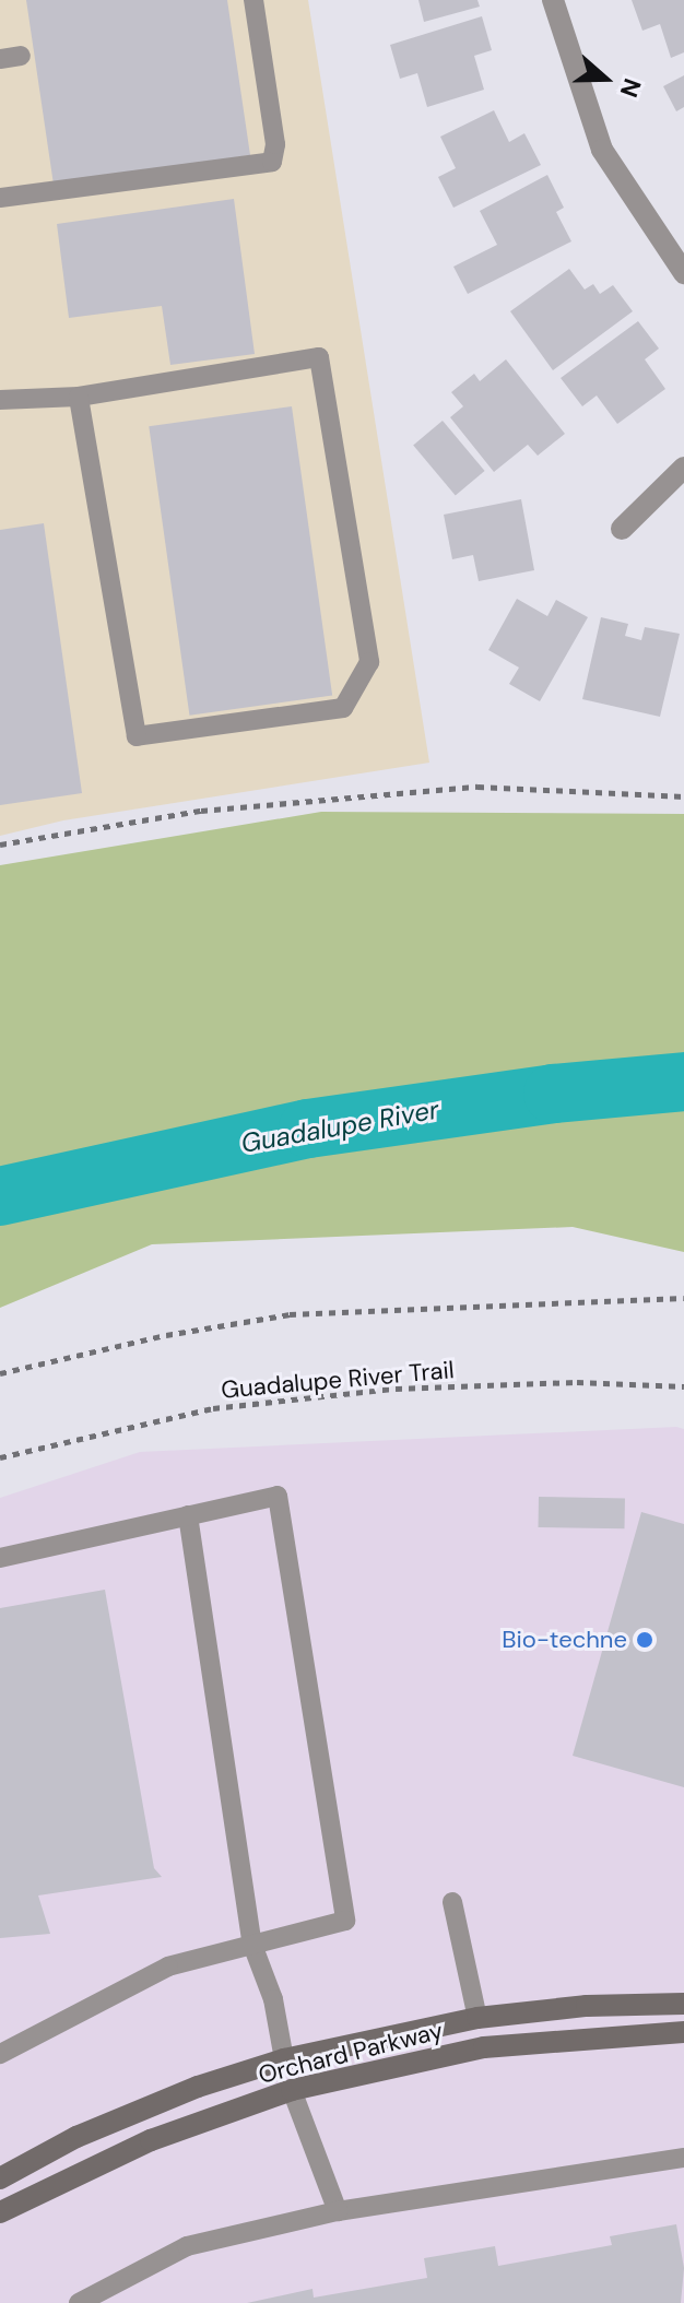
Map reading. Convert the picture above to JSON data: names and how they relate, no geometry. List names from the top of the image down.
{
  "streets": {
    "main road": ["Orchard Parkway"],
    "path": ["Guadalupe River Trail"]
  },
  "water": ["Guadalupe River"],
  "places": ["Bio-techne"],
  "north": "right"
}
